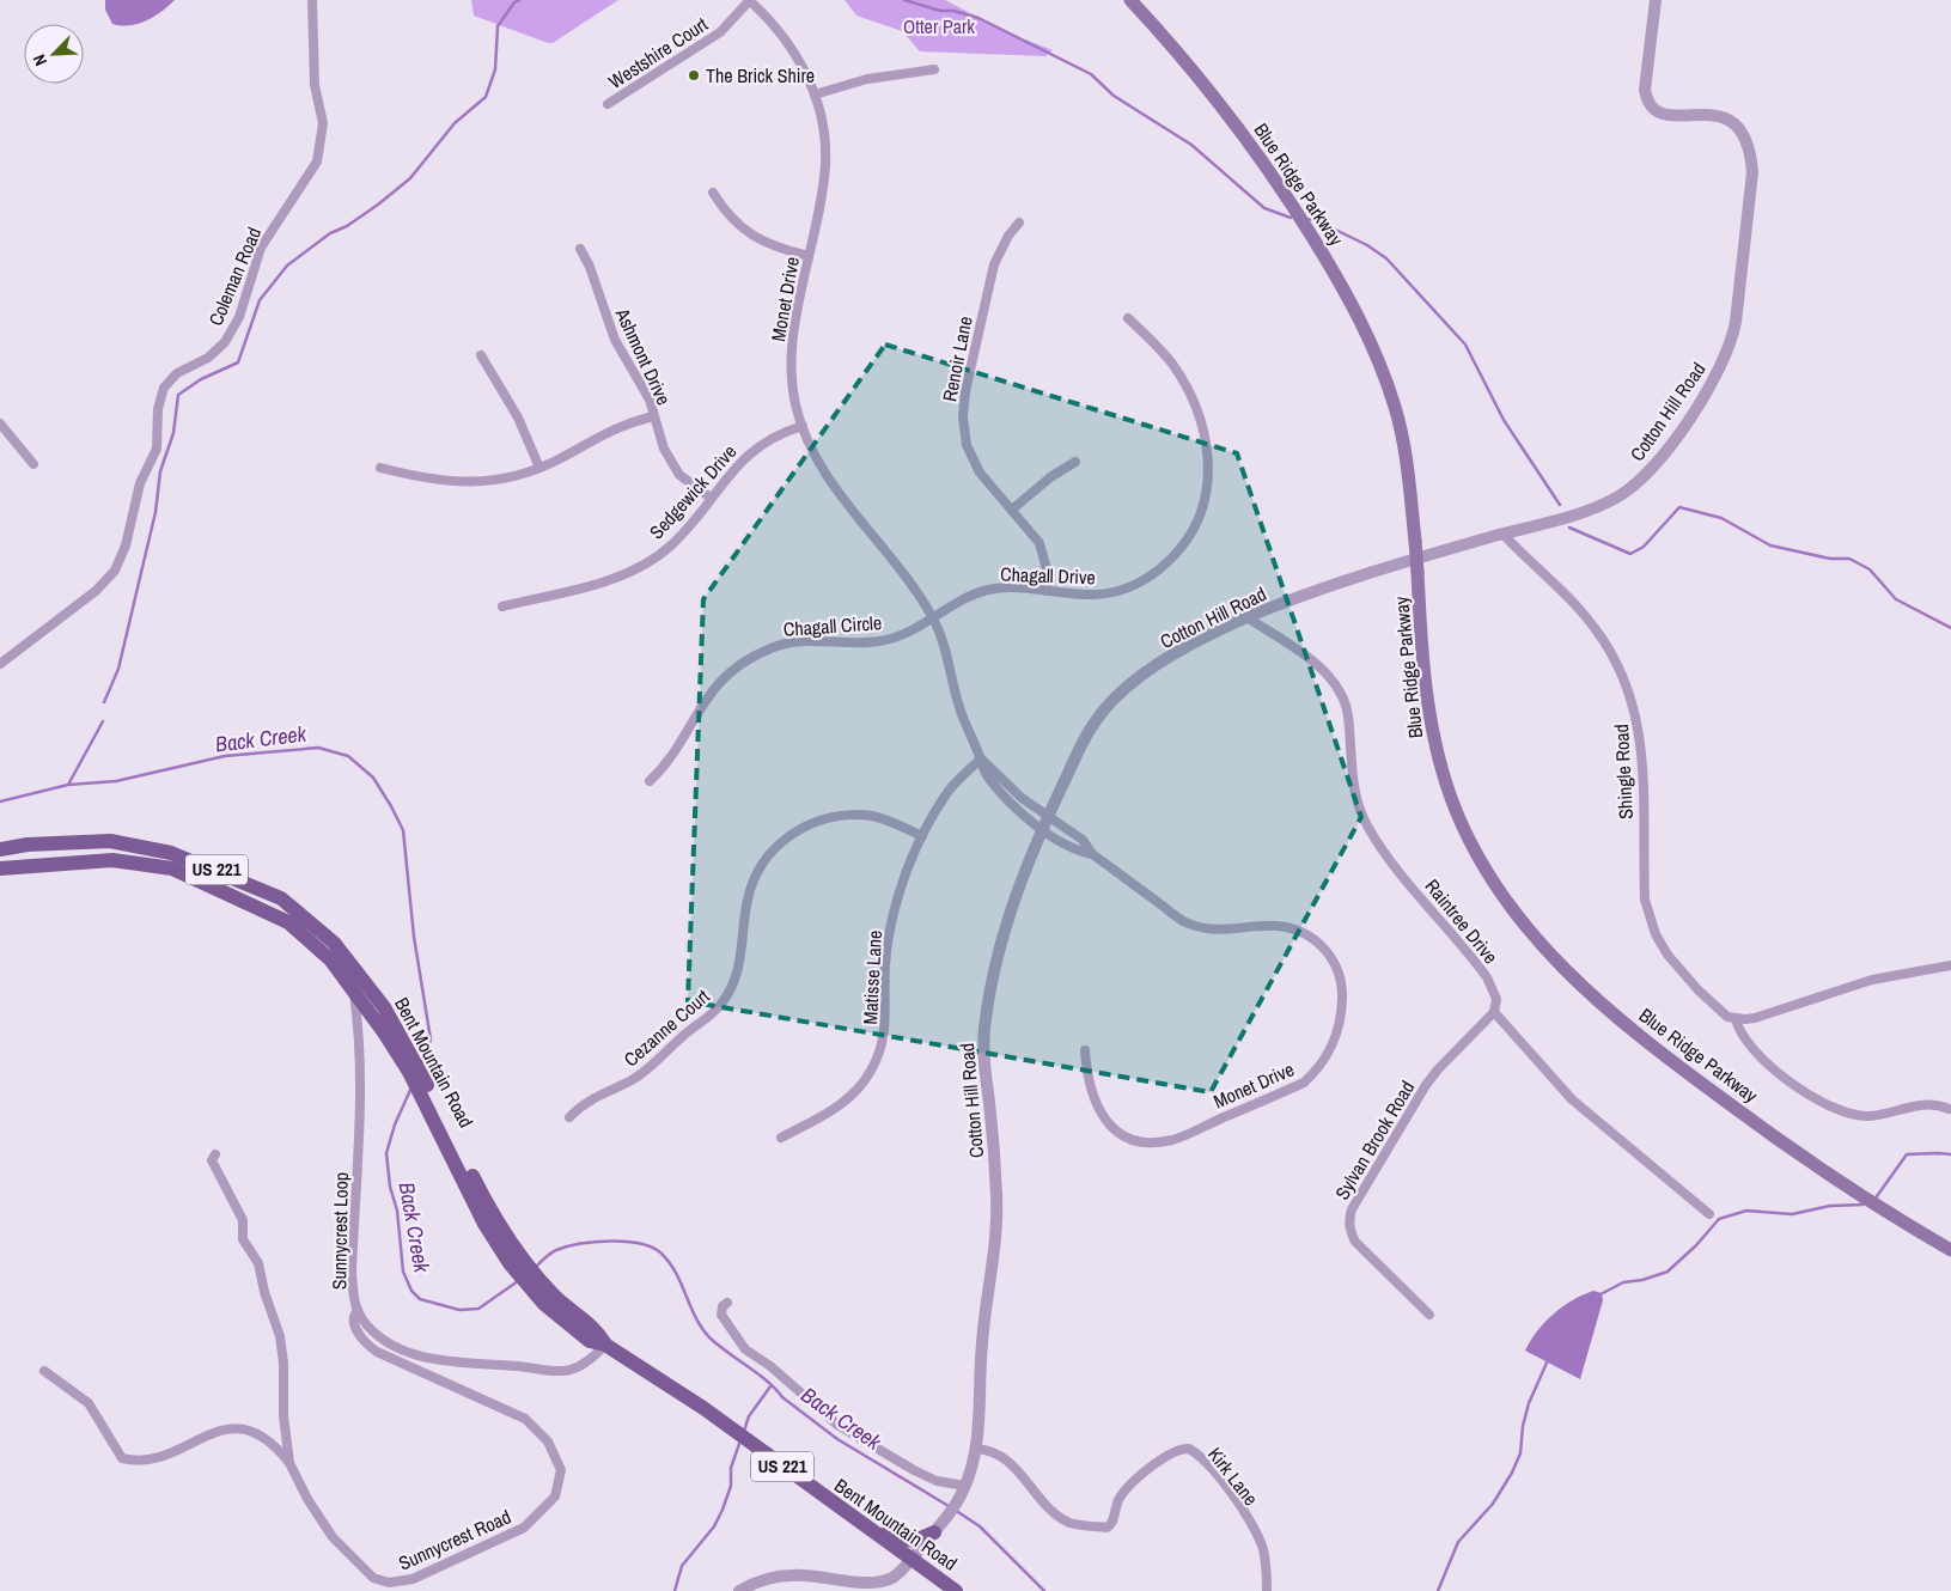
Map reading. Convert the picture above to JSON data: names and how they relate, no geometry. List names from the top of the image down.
{
  "streets": {
    "main road": ["Blue Ridge Parkway", "US 221", "Bent Mountain Road"],
    "street": [
      "Westshire Court",
      "Coleman Road",
      "Monet Drive",
      "Ashmont Drive",
      "Renoir Lane",
      "Cotton Hill Road",
      "Sedgewick Drive",
      "Chagall Drive",
      "Chagall Circle",
      "Shingle Road",
      "Raintree Drive",
      "Matisse Lane",
      "Cezanne Court",
      "Sylvan Brook Road",
      "Sunnycrest Loop",
      "Kirk Lane",
      "Sunnycrest Road"
    ]
  },
  "crossings": [
    ["Westshire Court", "Monet Drive"],
    ["Monet Drive", "Cotton Hill Road"],
    ["Monet Drive", "Sedgewick Drive"],
    ["Monet Drive", "Chagall Drive"],
    ["Monet Drive", "Chagall Circle"],
    ["Monet Drive", "Matisse Lane"],
    ["Ashmont Drive", "Sedgewick Drive"],
    ["Renoir Lane", "Chagall Drive"],
    ["Cotton Hill Road", "Shingle Road"],
    ["Cotton Hill Road", "Raintree Drive"],
    ["Cotton Hill Road", "Bent Mountain Road"],
    ["Cotton Hill Road", "Kirk Lane"],
    ["Chagall Drive", "Chagall Circle"],
    ["Raintree Drive", "Sylvan Brook Road"],
    ["Matisse Lane", "Cezanne Court"],
    ["Bent Mountain Road", "Sunnycrest Loop"],
    ["Sunnycrest Loop", "Sunnycrest Road"]
  ],
  "water": ["Back Creek"],
  "parks": ["Otter Park"],
  "places": ["The Brick Shire"],
  "north": "bottom left"
}
